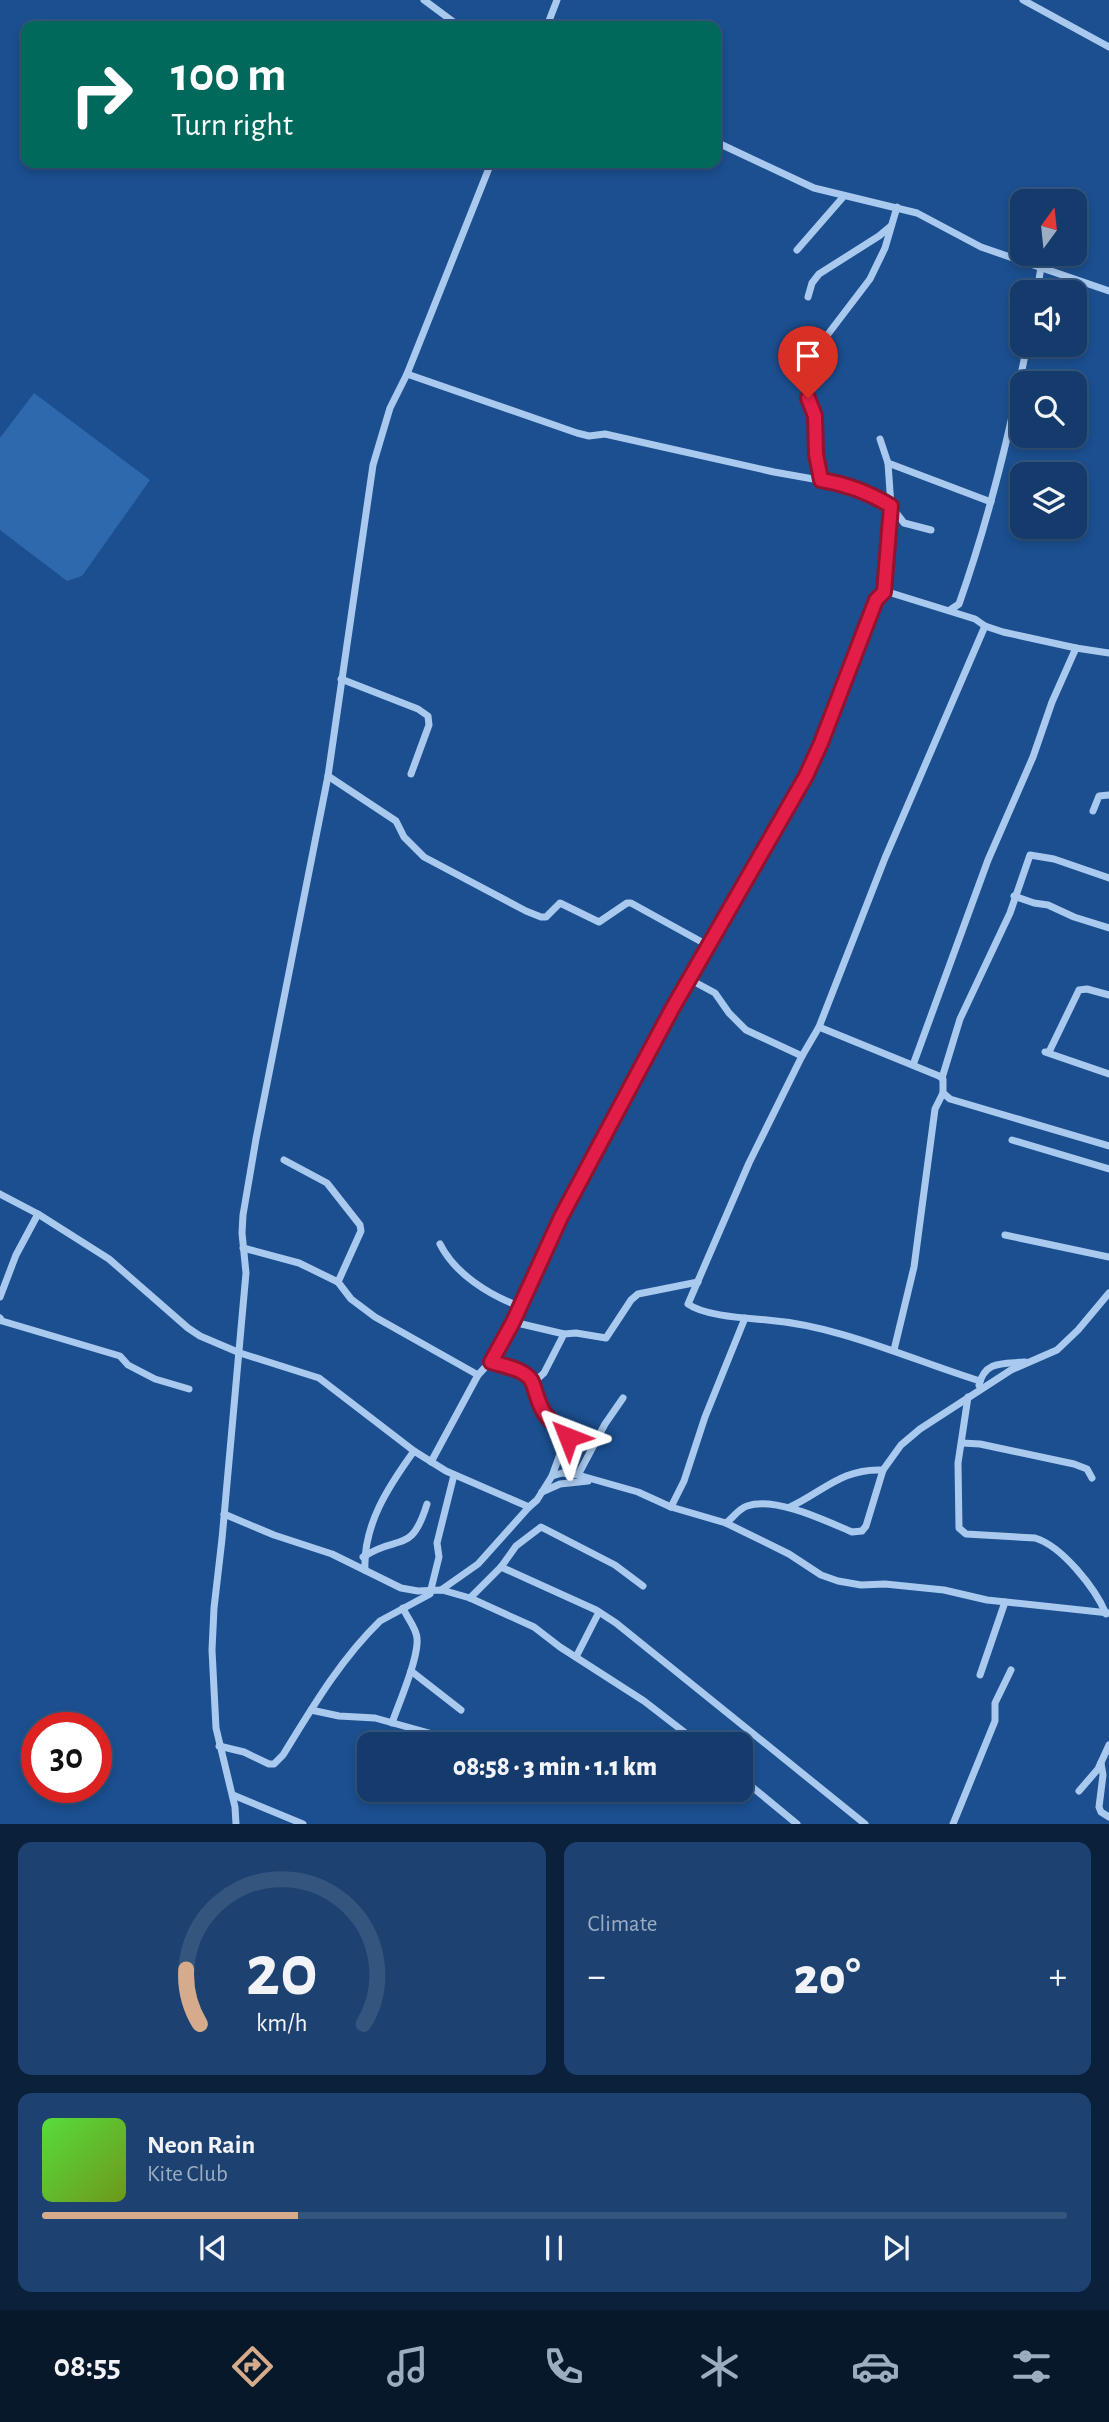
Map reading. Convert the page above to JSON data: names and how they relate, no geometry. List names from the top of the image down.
{
  "north": "top",
  "page": {
    "turn": ["100 m", "Turn right"],
    "limit": "30",
    "trip": "08:58 · 3 min · 1.1 km",
    "tile": "Climate",
    "heat": ["−", "20°", "+"],
    "song": ["Neon Rain", "Kite Club"],
    "tabs": "08:55",
    "gauge": ["20", "km/h"]
  }
}
